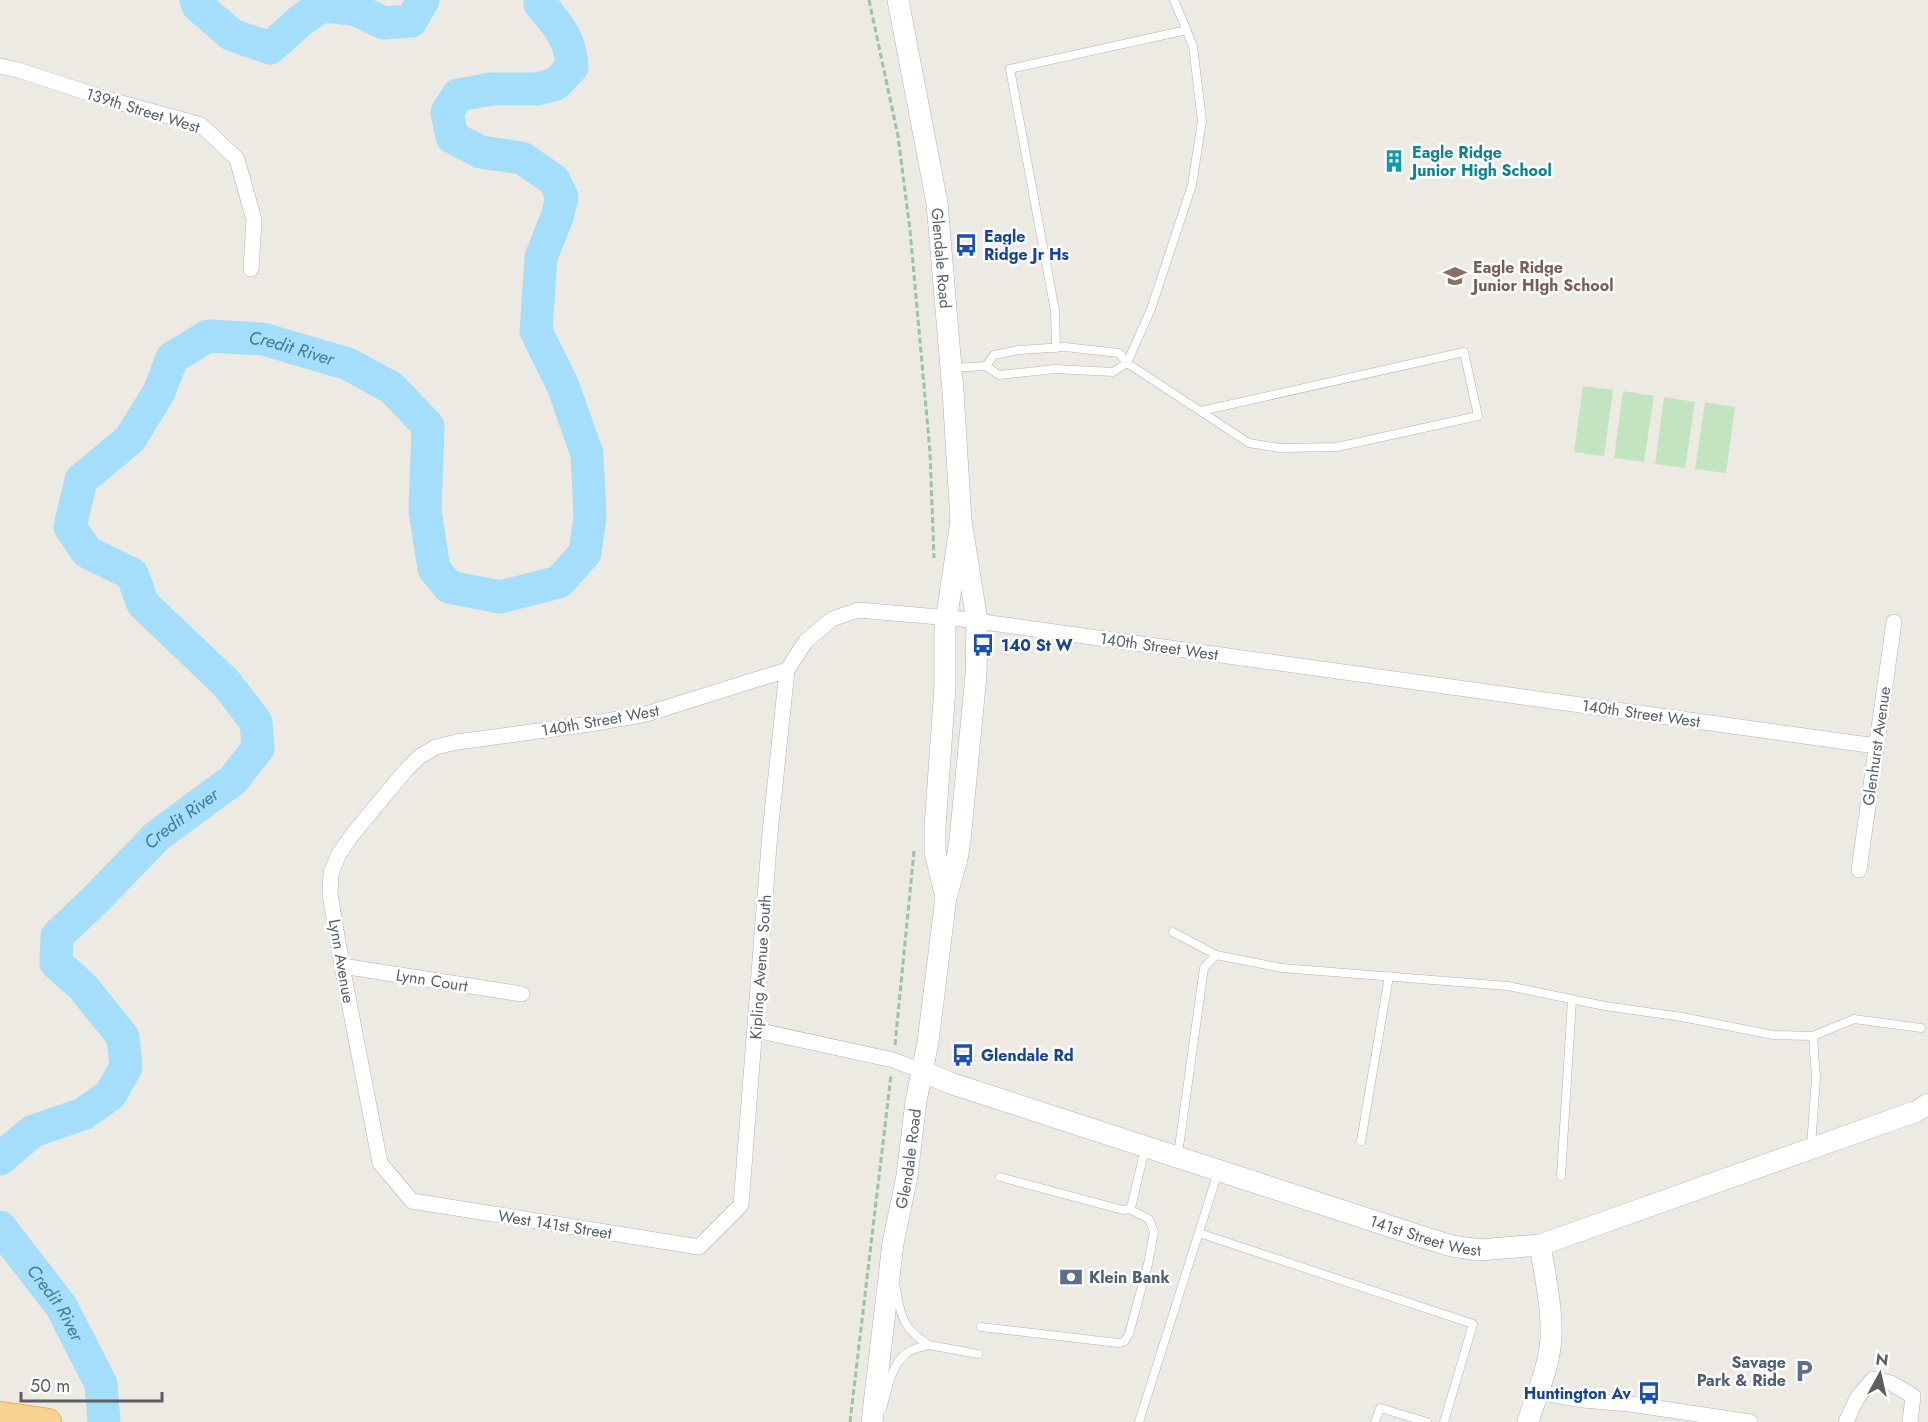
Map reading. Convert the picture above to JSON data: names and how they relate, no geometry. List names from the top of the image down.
{
  "streets": {
    "main road": ["Glendale Road", "141st Street West"],
    "street": [
      "139th Street West",
      "140th Street West",
      "Glenhurst Avenue",
      "Lynn Avenue",
      "Kipling Avenue South",
      "Lynn Court",
      "West 141st Street"
    ]
  },
  "crossings": [
    ["Glendale Road", "140th Street West"],
    ["Glendale Road", "141st Street West"],
    ["140th Street West", "Glenhurst Avenue"],
    ["140th Street West", "Lynn Avenue"],
    ["140th Street West", "Kipling Avenue South"],
    ["Lynn Avenue", "Lynn Court"],
    ["Lynn Avenue", "West 141st Street"],
    ["Kipling Avenue South", "West 141st Street"]
  ],
  "water": ["Credit River"],
  "places": {
    "building": ["Eagle Ridge Junior High School"],
    "bus stop": [
      "Eagle Ridge Jr Hs",
      "140 St W",
      "Glendale Rd",
      "Huntington Av"
    ],
    "school or university": ["Eagle Ridge Junior HIgh School"],
    "bank": ["Klein Bank"],
    "parking": ["Savage Park & Ride"]
  },
  "scale_bar": "50 m",
  "north": "top"
}
